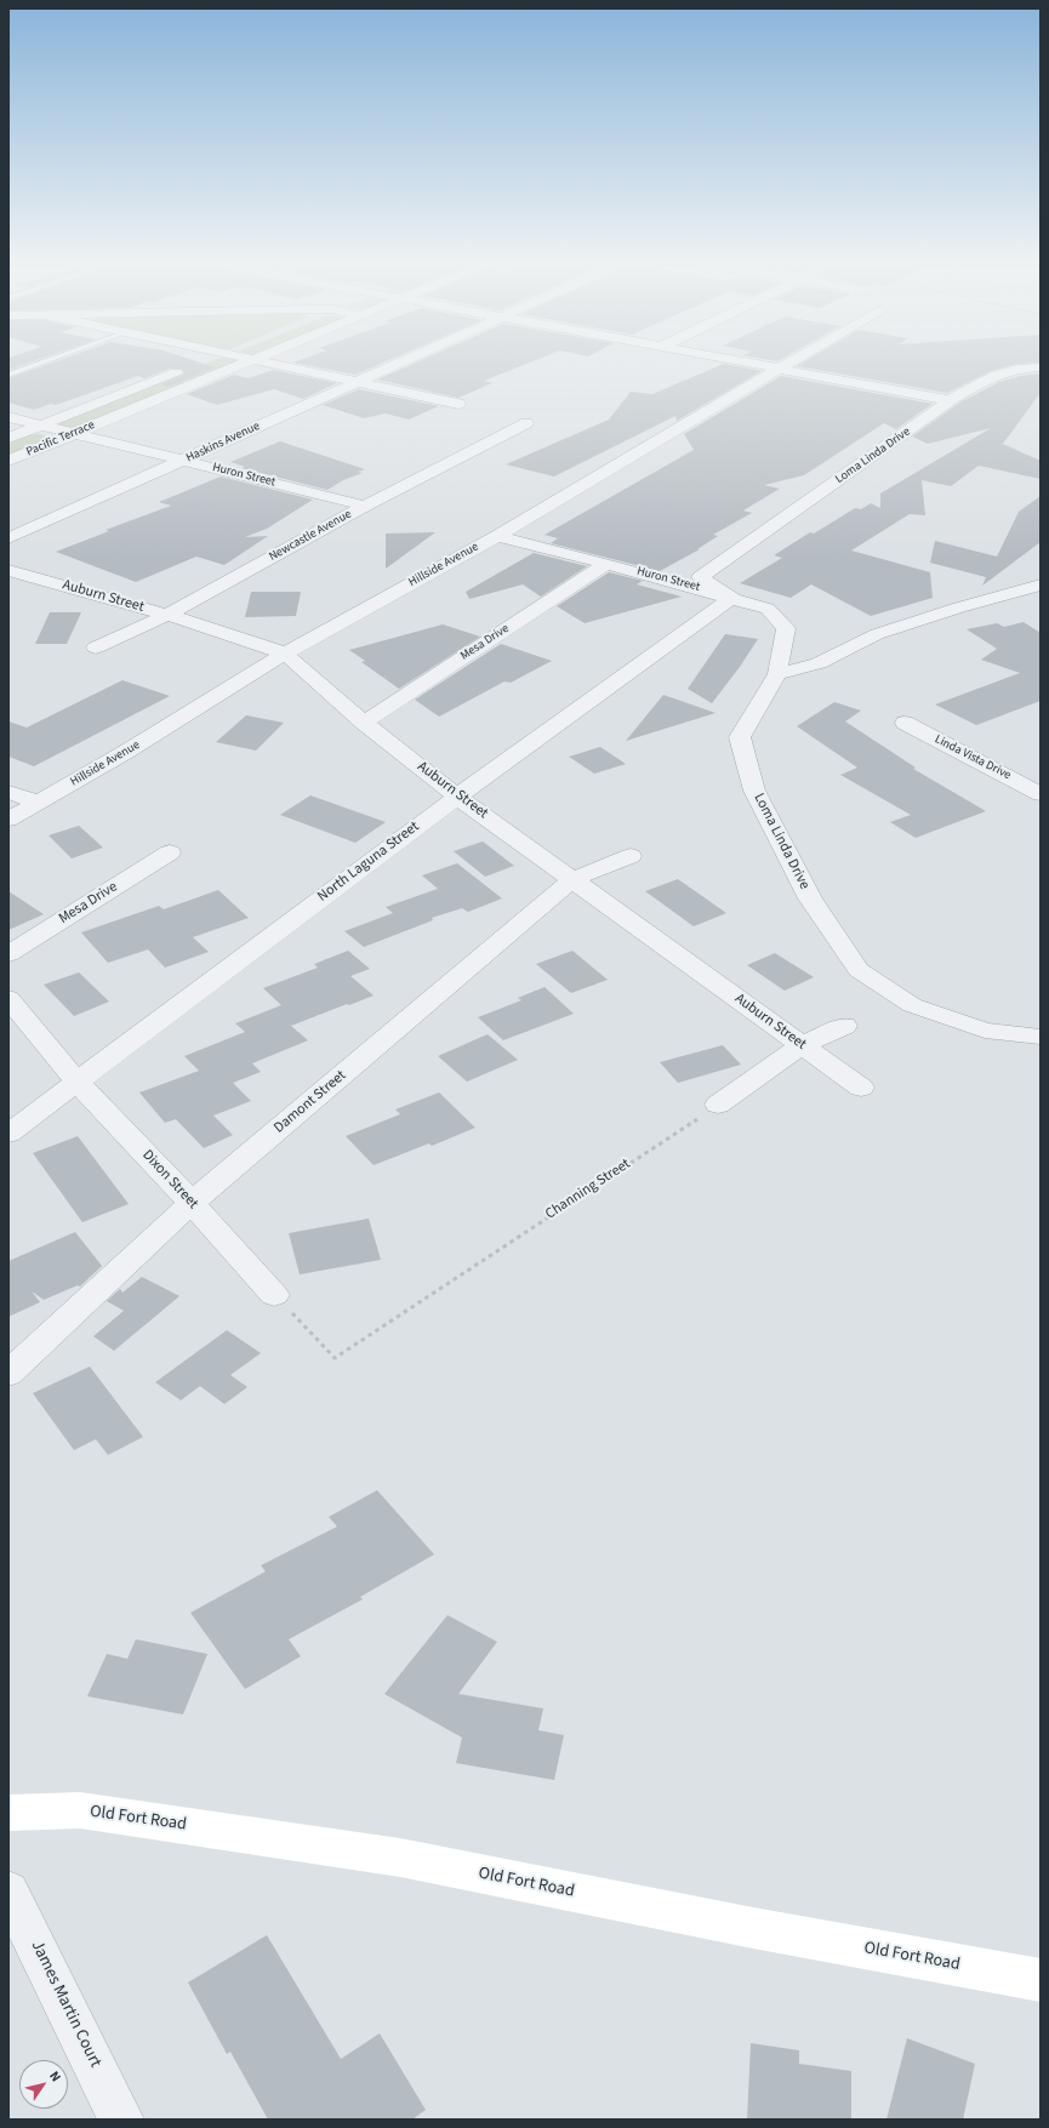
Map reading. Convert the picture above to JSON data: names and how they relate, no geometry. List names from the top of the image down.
{
  "streets": {
    "street": [
      "Pacific Terrace",
      "Haskins Avenue",
      "Loma Linda Drive",
      "Huron Street",
      "Newcastle Avenue",
      "Hillside Avenue",
      "Auburn Street",
      "Mesa Drive",
      "Linda Vista Drive",
      "North Laguna Street",
      "Damont Street",
      "Dixon Street",
      "Old Fort Road",
      "James Martin Court"
    ],
    "path": ["Channing Street"]
  },
  "crossings": [
    ["Pacific Terrace", "Huron Street"],
    ["Haskins Avenue", "Huron Street"],
    ["Loma Linda Drive", "Huron Street"],
    ["Loma Linda Drive", "North Laguna Street"],
    ["Huron Street", "Newcastle Avenue"],
    ["Huron Street", "Hillside Avenue"],
    ["Huron Street", "Mesa Drive"],
    ["Huron Street", "North Laguna Street"],
    ["Newcastle Avenue", "Auburn Street"],
    ["Hillside Avenue", "Auburn Street"],
    ["Auburn Street", "Mesa Drive"],
    ["Auburn Street", "North Laguna Street"],
    ["Auburn Street", "Damont Street"],
    ["North Laguna Street", "Dixon Street"],
    ["Damont Street", "Dixon Street"],
    ["Dixon Street", "Channing Street"]
  ],
  "north": "top right"
}
